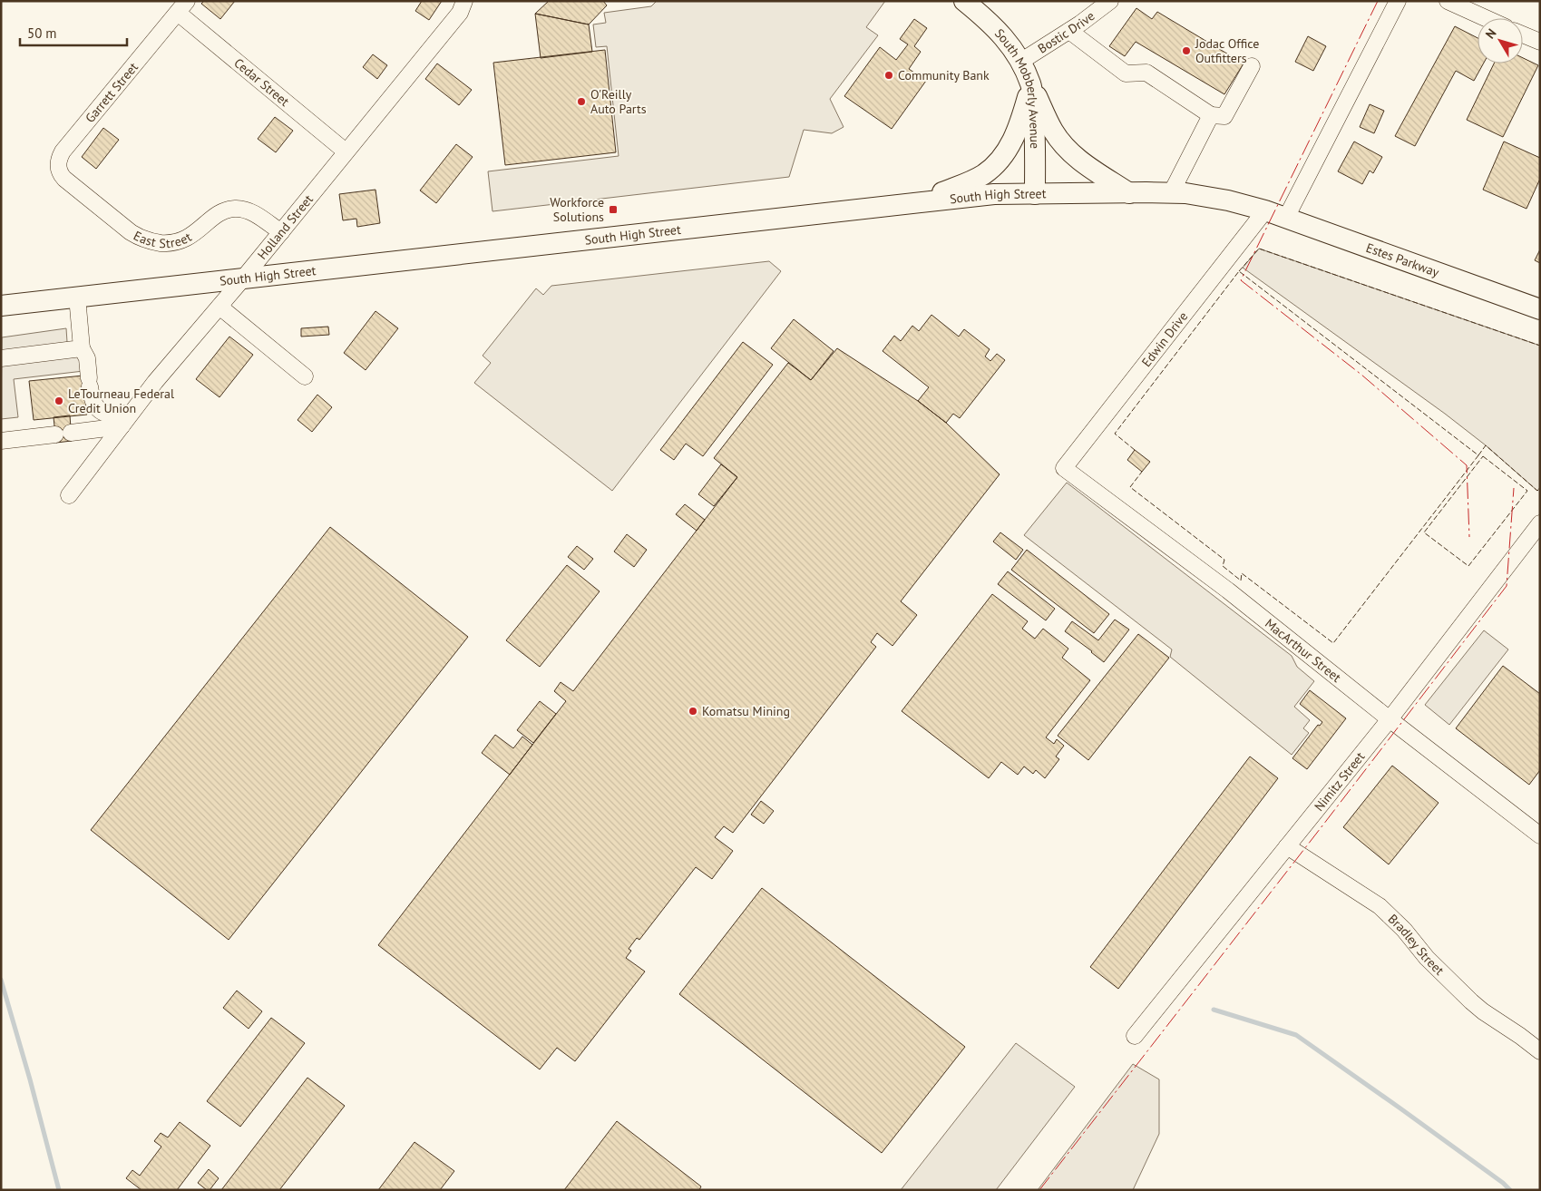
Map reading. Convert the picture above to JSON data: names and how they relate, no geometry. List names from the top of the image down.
{
  "streets": {
    "main road": ["South Mobberly Avenue", "South High Street", "Estes Parkway"],
    "street": [
      "Bostic Drive",
      "Cedar Street",
      "Garrett Street",
      "Holland Street",
      "East Street",
      "Edwin Drive",
      "MacArthur Street",
      "Nimitz Street",
      "Bradley Street"
    ]
  },
  "crossings": [
    ["Bostic Drive", "South Mobberly Avenue"],
    ["Cedar Street", "Garrett Street"],
    ["Cedar Street", "Holland Street"],
    ["South Mobberly Avenue", "South High Street"],
    ["Garrett Street", "East Street"],
    ["South High Street", "Holland Street"],
    ["South High Street", "Estes Parkway"],
    ["South High Street", "Edwin Drive"],
    ["Holland Street", "East Street"],
    ["Estes Parkway", "Edwin Drive"],
    ["Edwin Drive", "MacArthur Street"],
    ["MacArthur Street", "Nimitz Street"],
    ["Nimitz Street", "Bradley Street"]
  ],
  "places": {
    "other": [
      "Jodac Office Outfitters",
      "Community Bank",
      "O'Reilly Auto Parts",
      "LeTourneau Federal Credit Union",
      "Komatsu Mining"
    ],
    "transit": ["Workforce Solutions"]
  },
  "scale_bar": "50 m",
  "north": "top left"
}
